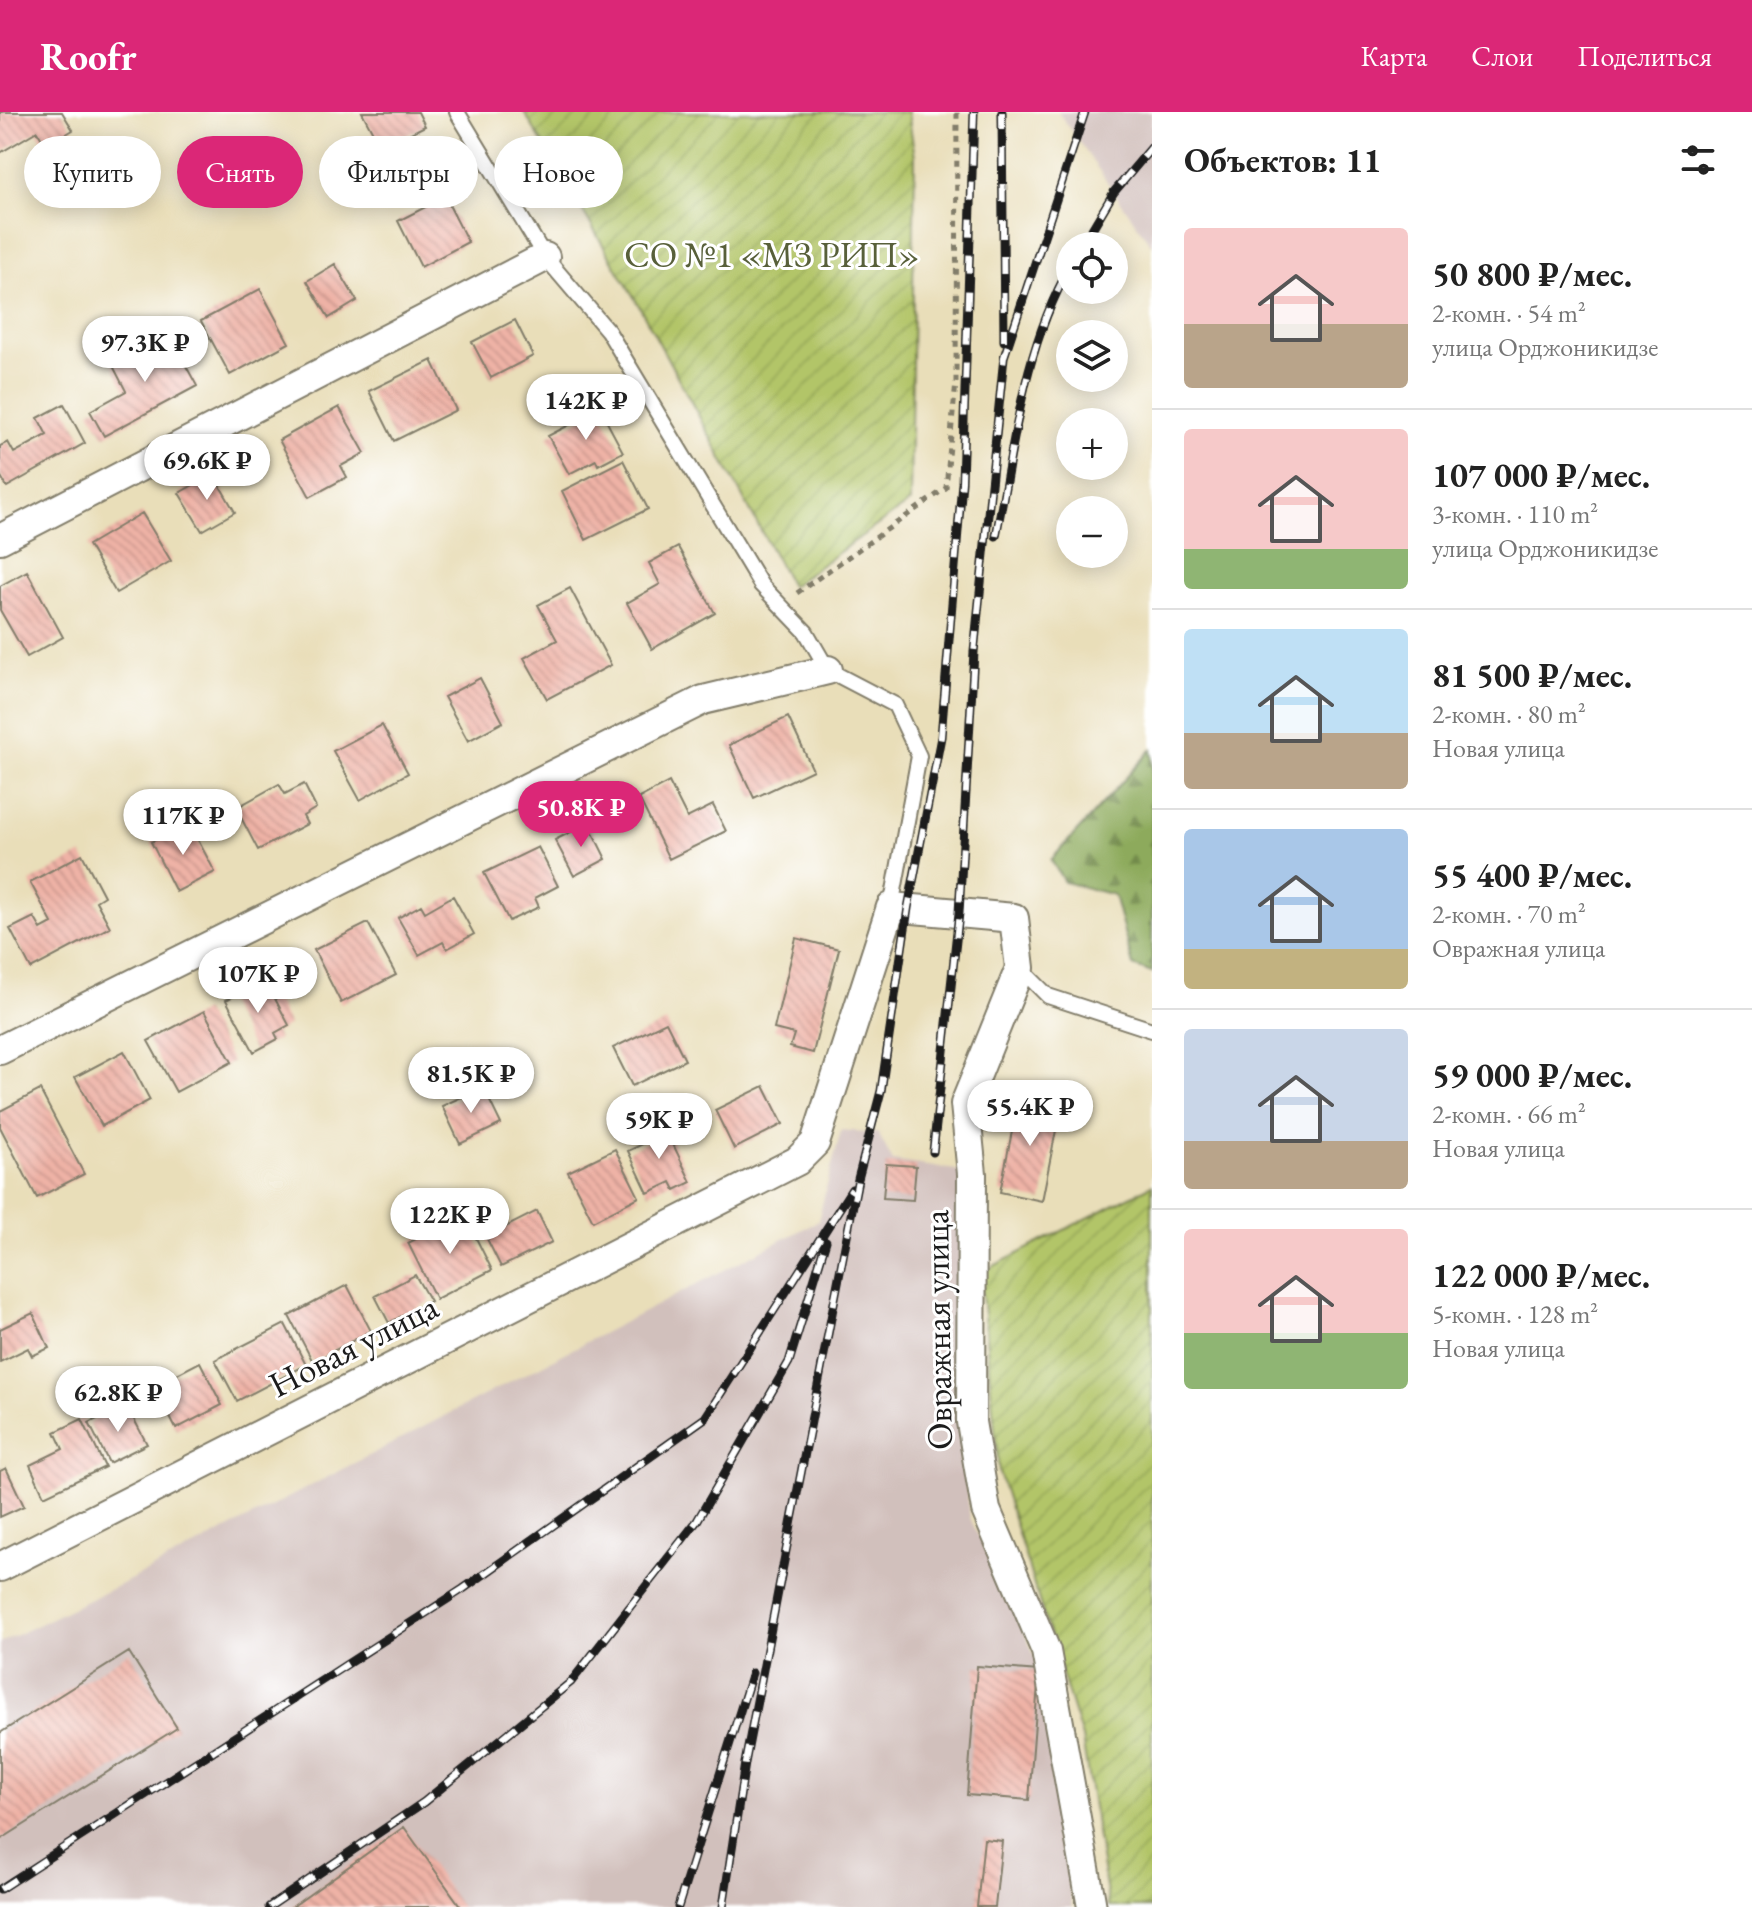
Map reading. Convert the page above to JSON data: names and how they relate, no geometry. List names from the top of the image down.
{
  "streets": {
    "street": ["Овражная улица", "Новая улица"]
  },
  "crossings": [
    ["Овражная улица", "Новая улица"]
  ],
  "parks": ["СО №1 «МЗ РИП»"],
  "page": {
    "header": "Roofr",
    "nav": ["Карта", "Слои", "Поделиться"],
    "heading": "Объектов: 11",
    "chip": [
      "Купить",
      "Снять",
      "Фильтры",
      "Новое"
    ],
    "list": [
      {
        "name": "50 800 ₽/мес.",
        "note": "2-комн. · 54 m² · улица Орджоникидзе"
      },
      {
        "name": "107 000 ₽/мес.",
        "note": "3-комн. · 110 m² · улица Орджоникидзе"
      },
      {
        "name": "81 500 ₽/мес.",
        "note": "2-комн. · 80 m² · Новая улица"
      },
      {
        "name": "55 400 ₽/мес.",
        "note": "2-комн. · 70 m² · Овражная улица"
      },
      {
        "name": "59 000 ₽/мес.",
        "note": "2-комн. · 66 m² · Новая улица"
      },
      {
        "name": "122 000 ₽/мес.",
        "note": "5-комн. · 128 m² · Новая улица"
      }
    ],
    "map_buttons": ["+", "−"],
    "price": [
      "97.3K ₽",
      "142K ₽",
      "69.6K ₽",
      "50.8K ₽",
      "117K ₽",
      "107K ₽",
      "81.5K ₽",
      "55.4K ₽",
      "59K ₽",
      "122K ₽",
      "62.8K ₽"
    ]
  }
}
